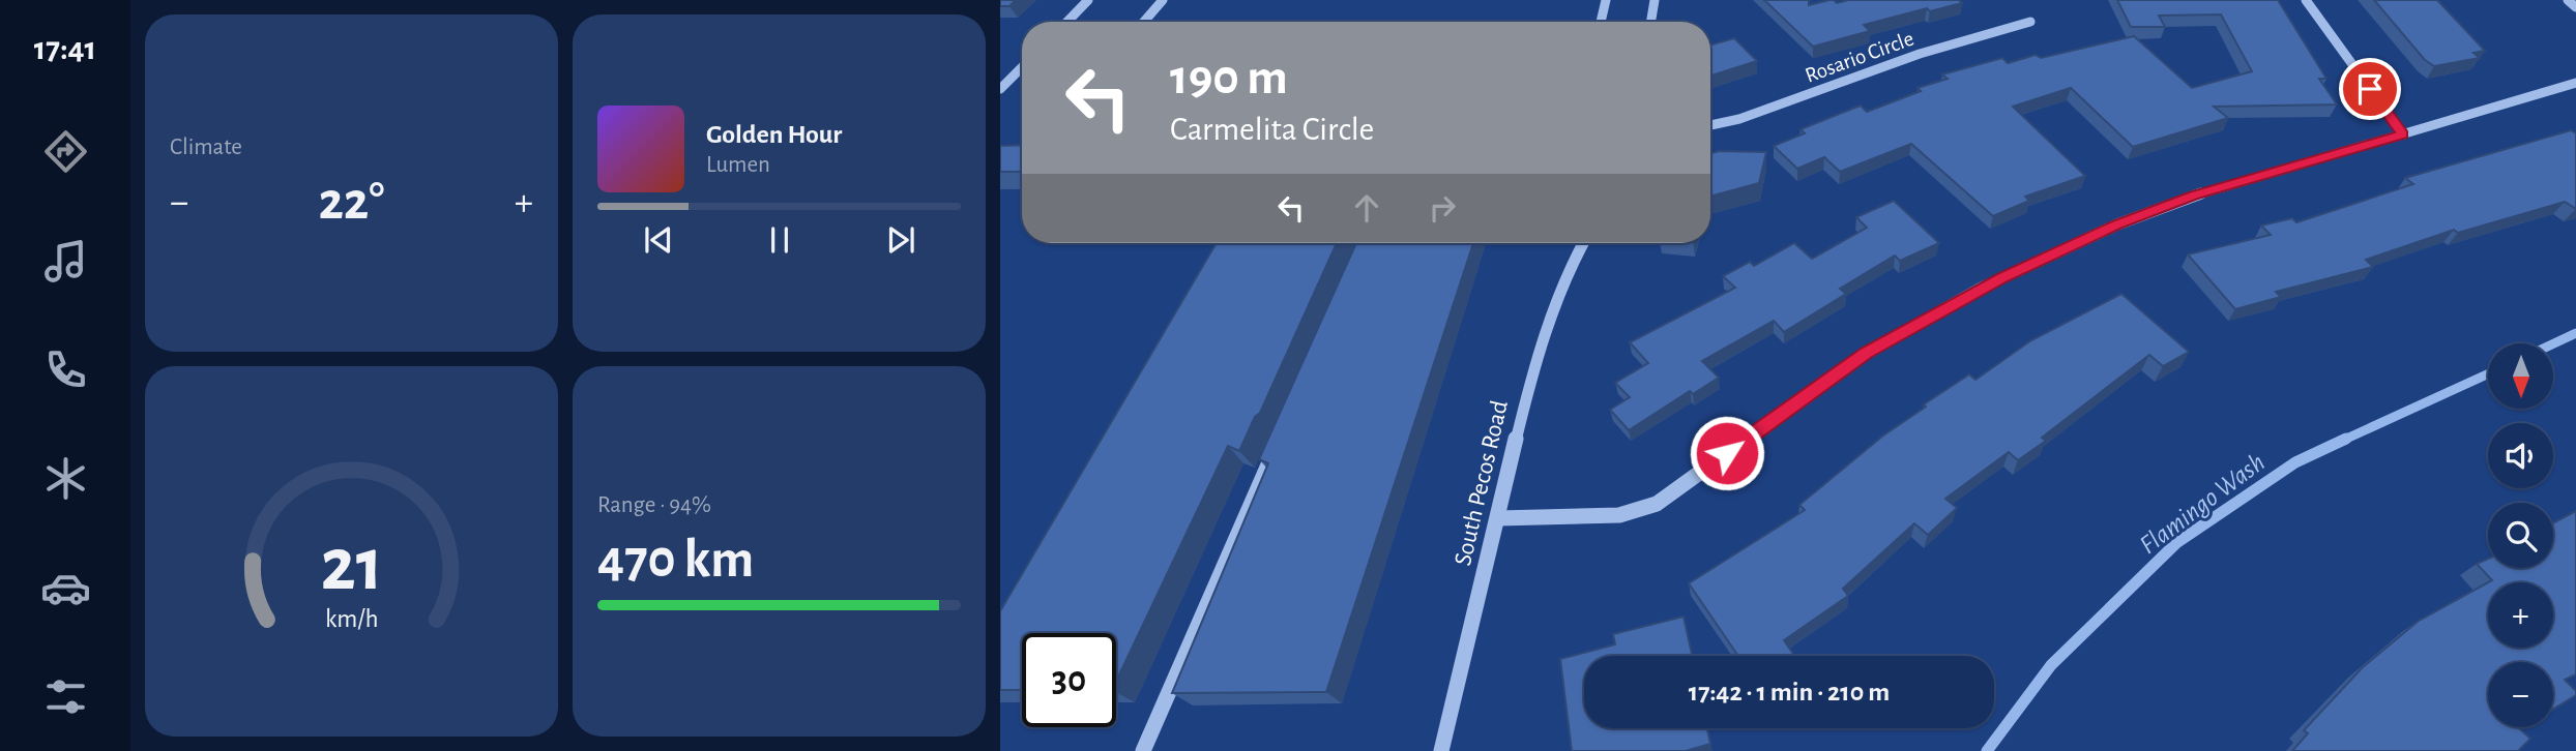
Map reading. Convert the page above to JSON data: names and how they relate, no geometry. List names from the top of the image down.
{
  "streets": {
    "street": ["Rosario Circle", "South Pecos Road"]
  },
  "water": ["Flamingo Wash"],
  "north": "bottom",
  "page": {
    "tabs": "17:41",
    "tile": [
      "Climate",
      ["Range · 94%", "470 km"]
    ],
    "turn": ["190 m", "Carmelita Circle"],
    "song": ["Golden Hour", "Lumen"],
    "heat": ["−", "22°", "+"],
    "map_buttons": ["+", "−"],
    "limit": "30",
    "trip": "17:42 · 1 min · 210 m",
    "gauge": ["21", "km/h"]
  }
}
